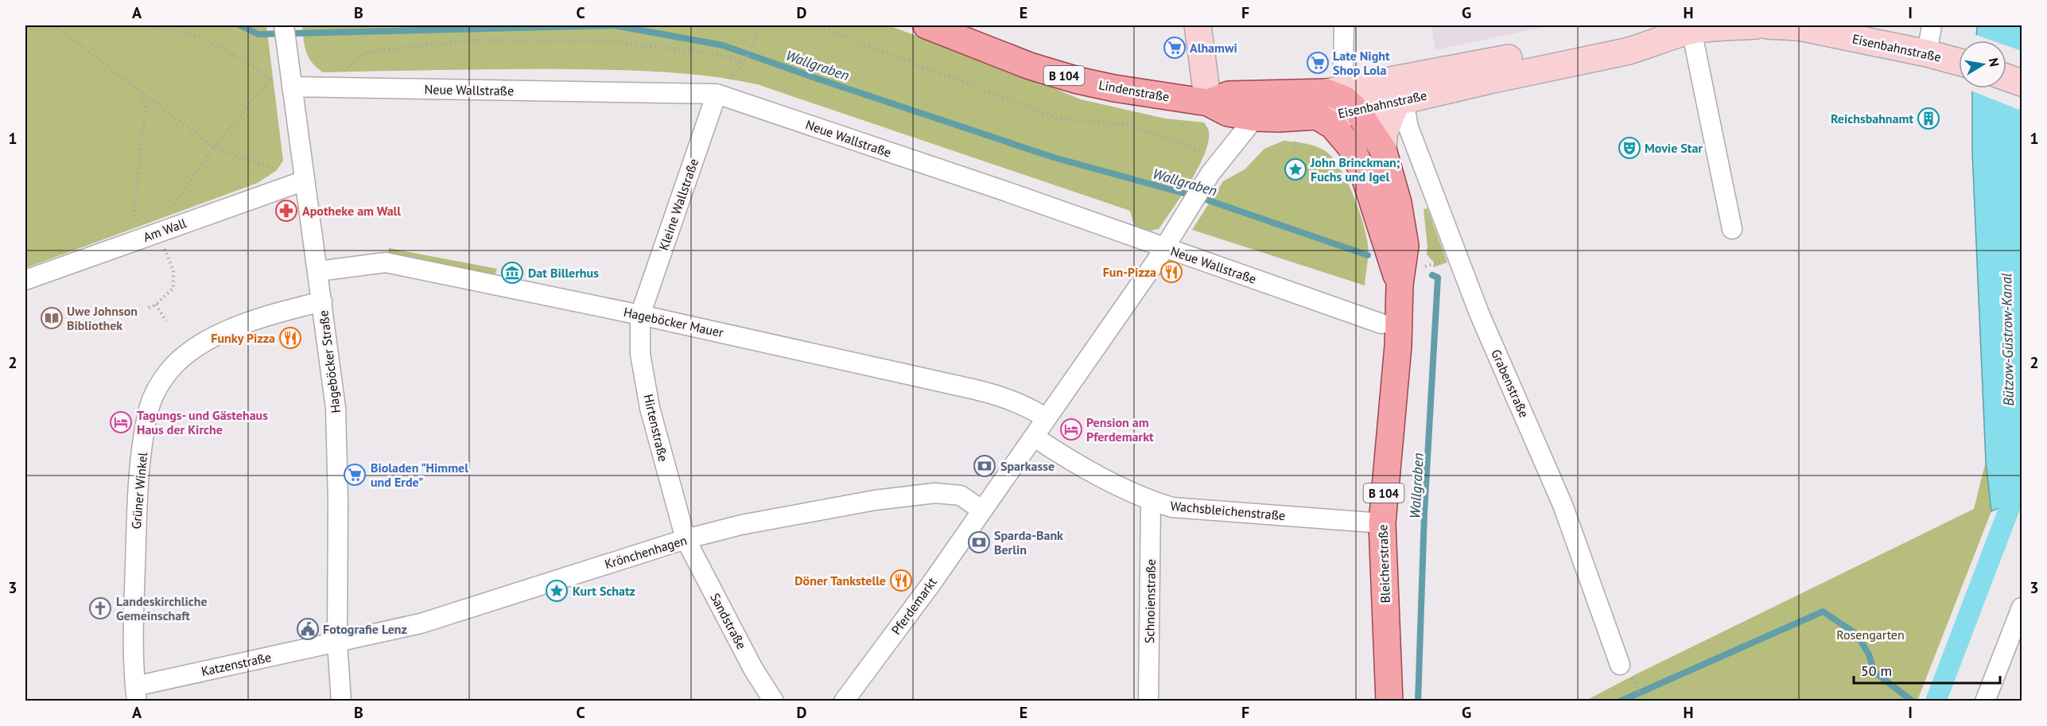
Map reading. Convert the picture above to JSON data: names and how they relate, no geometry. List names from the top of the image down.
{
  "streets": {
    "main road": [
      "Eisenbahnstraße",
      "B 104",
      "Lindenstraße",
      "Bleicherstraße"
    ],
    "street": [
      "Neue Wallstraße",
      "Kleine Wallstraße",
      "Am Wall",
      "Hageböcker Mauer",
      "Hageböcker Straße",
      "Grabenstraße",
      "Hirtenstraße",
      "Grüner Winkel",
      "Wachsbleichenstraße",
      "Krönchenhagen",
      "Schnoienstraße",
      "Pferdemarkt",
      "Sandstraße",
      "Katzenstraße"
    ]
  },
  "crossings": [
    ["Eisenbahnstraße", "Lindenstraße"],
    ["Eisenbahnstraße", "Grabenstraße"],
    ["Eisenbahnstraße", "Bleicherstraße"],
    ["Neue Wallstraße", "Kleine Wallstraße"],
    ["Neue Wallstraße", "Hageböcker Straße"],
    ["Neue Wallstraße", "Pferdemarkt"],
    ["Kleine Wallstraße", "Hageböcker Mauer"],
    ["Kleine Wallstraße", "Hirtenstraße"],
    ["Am Wall", "Hageböcker Straße"],
    ["Hageböcker Mauer", "Hageböcker Straße"],
    ["Hageböcker Mauer", "Hirtenstraße"],
    ["Hageböcker Mauer", "Pferdemarkt"],
    ["Hageböcker Straße", "Grüner Winkel"],
    ["Hageböcker Straße", "Krönchenhagen"],
    ["Hageböcker Straße", "Katzenstraße"],
    ["Hirtenstraße", "Krönchenhagen"],
    ["Hirtenstraße", "Sandstraße"],
    ["Grüner Winkel", "Katzenstraße"],
    ["Wachsbleichenstraße", "Bleicherstraße"],
    ["Wachsbleichenstraße", "Schnoienstraße"],
    ["Wachsbleichenstraße", "Pferdemarkt"],
    ["Krönchenhagen", "Pferdemarkt"],
    ["Krönchenhagen", "Sandstraße"],
    ["Krönchenhagen", "Katzenstraße"]
  ],
  "water": ["Wallgraben", "Bützow-Güstrow-Kanal"],
  "parks": ["Rosengarten"],
  "places": {
    "supermarket": ["Alhamwi", "Late Night Shop Lola", "Bioladen \"Himmel und Erde\""],
    "building": ["Reichsbahnamt"],
    "theatre": ["Movie Star"],
    "place": ["John Brinckman; Fuchs und Igel", "Kurt Schatz"],
    "pharmacy": ["Apotheke am Wall"],
    "restaurant": ["Fun-Pizza", "Funky Pizza", "Döner Tankstelle"],
    "museum": ["Dat Billerhus"],
    "library": ["Uwe Johnson Bibliothek"],
    "hotel": ["Tagungs- und Gästehaus Haus der Kirche", "Pension am Pferdemarkt"],
    "bank": ["Sparkasse", "Sparda-Bank Berlin"],
    "church": ["Landeskirchliche Gemeinschaft"],
    "public building": ["Fotografie Lenz"]
  },
  "scale_bar": "50 m",
  "north": "right",
  "grid": {
    "columns": [
      "A",
      "B",
      "C",
      "D",
      "E",
      "F",
      "G",
      "H",
      "I"
    ],
    "rows": ["1", "2", "3"]
  }
}
